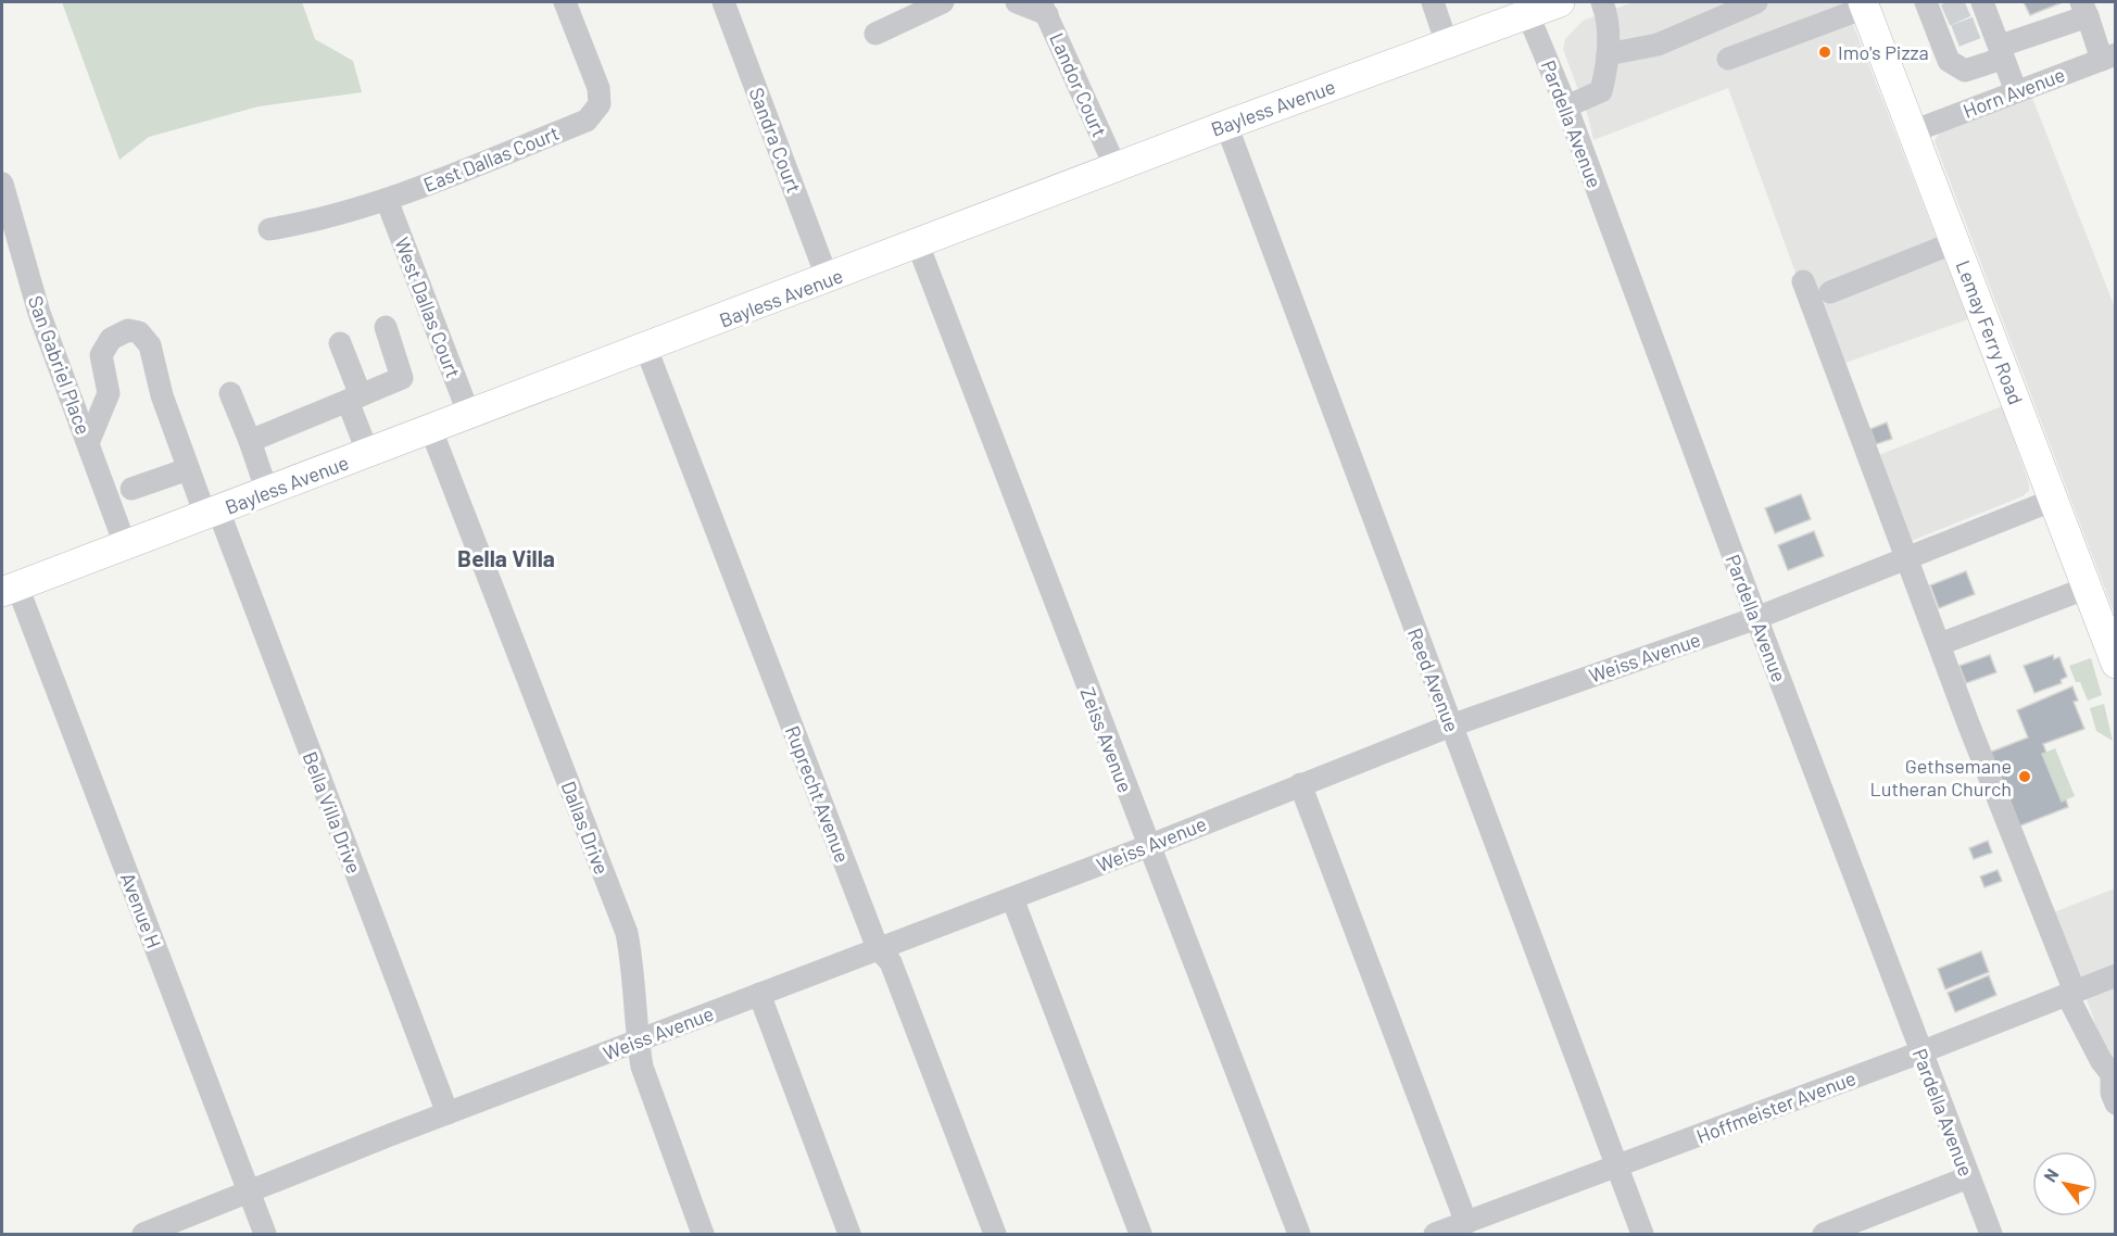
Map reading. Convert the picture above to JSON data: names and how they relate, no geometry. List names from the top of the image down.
{
  "streets": {
    "main road": ["Bayless Avenue", "Lemay Ferry Road"],
    "street": [
      "Landor Court",
      "Horn Avenue",
      "Pardella Avenue",
      "Sandra Court",
      "East Dallas Court",
      "West Dallas Court",
      "San Gabriel Place",
      "Weiss Avenue",
      "Reed Avenue",
      "Zeiss Avenue",
      "Ruprecht Avenue",
      "Bella Villa Drive",
      "Dallas Drive",
      "Avenue H",
      "Hoffmeister Avenue"
    ]
  },
  "crossings": [
    ["Landor Court", "Bayless Avenue"],
    ["Horn Avenue", "Lemay Ferry Road"],
    ["Bayless Avenue", "Pardella Avenue"],
    ["Bayless Avenue", "Sandra Court"],
    ["Bayless Avenue", "West Dallas Court"],
    ["Bayless Avenue", "San Gabriel Place"],
    ["Bayless Avenue", "Reed Avenue"],
    ["Bayless Avenue", "Zeiss Avenue"],
    ["Bayless Avenue", "Ruprecht Avenue"],
    ["Bayless Avenue", "Bella Villa Drive"],
    ["Bayless Avenue", "Dallas Drive"],
    ["Bayless Avenue", "Avenue H"],
    ["Pardella Avenue", "Weiss Avenue"],
    ["Pardella Avenue", "Hoffmeister Avenue"],
    ["East Dallas Court", "West Dallas Court"],
    ["Lemay Ferry Road", "Weiss Avenue"],
    ["San Gabriel Place", "Bella Villa Drive"],
    ["Weiss Avenue", "Reed Avenue"],
    ["Weiss Avenue", "Zeiss Avenue"],
    ["Weiss Avenue", "Ruprecht Avenue"],
    ["Weiss Avenue", "Bella Villa Drive"],
    ["Weiss Avenue", "Dallas Drive"],
    ["Weiss Avenue", "Avenue H"],
    ["Reed Avenue", "Hoffmeister Avenue"]
  ],
  "districts": ["Bella Villa"],
  "places": ["Imo's Pizza", "Gethsemane Lutheran Church"],
  "north": "top left"
}
